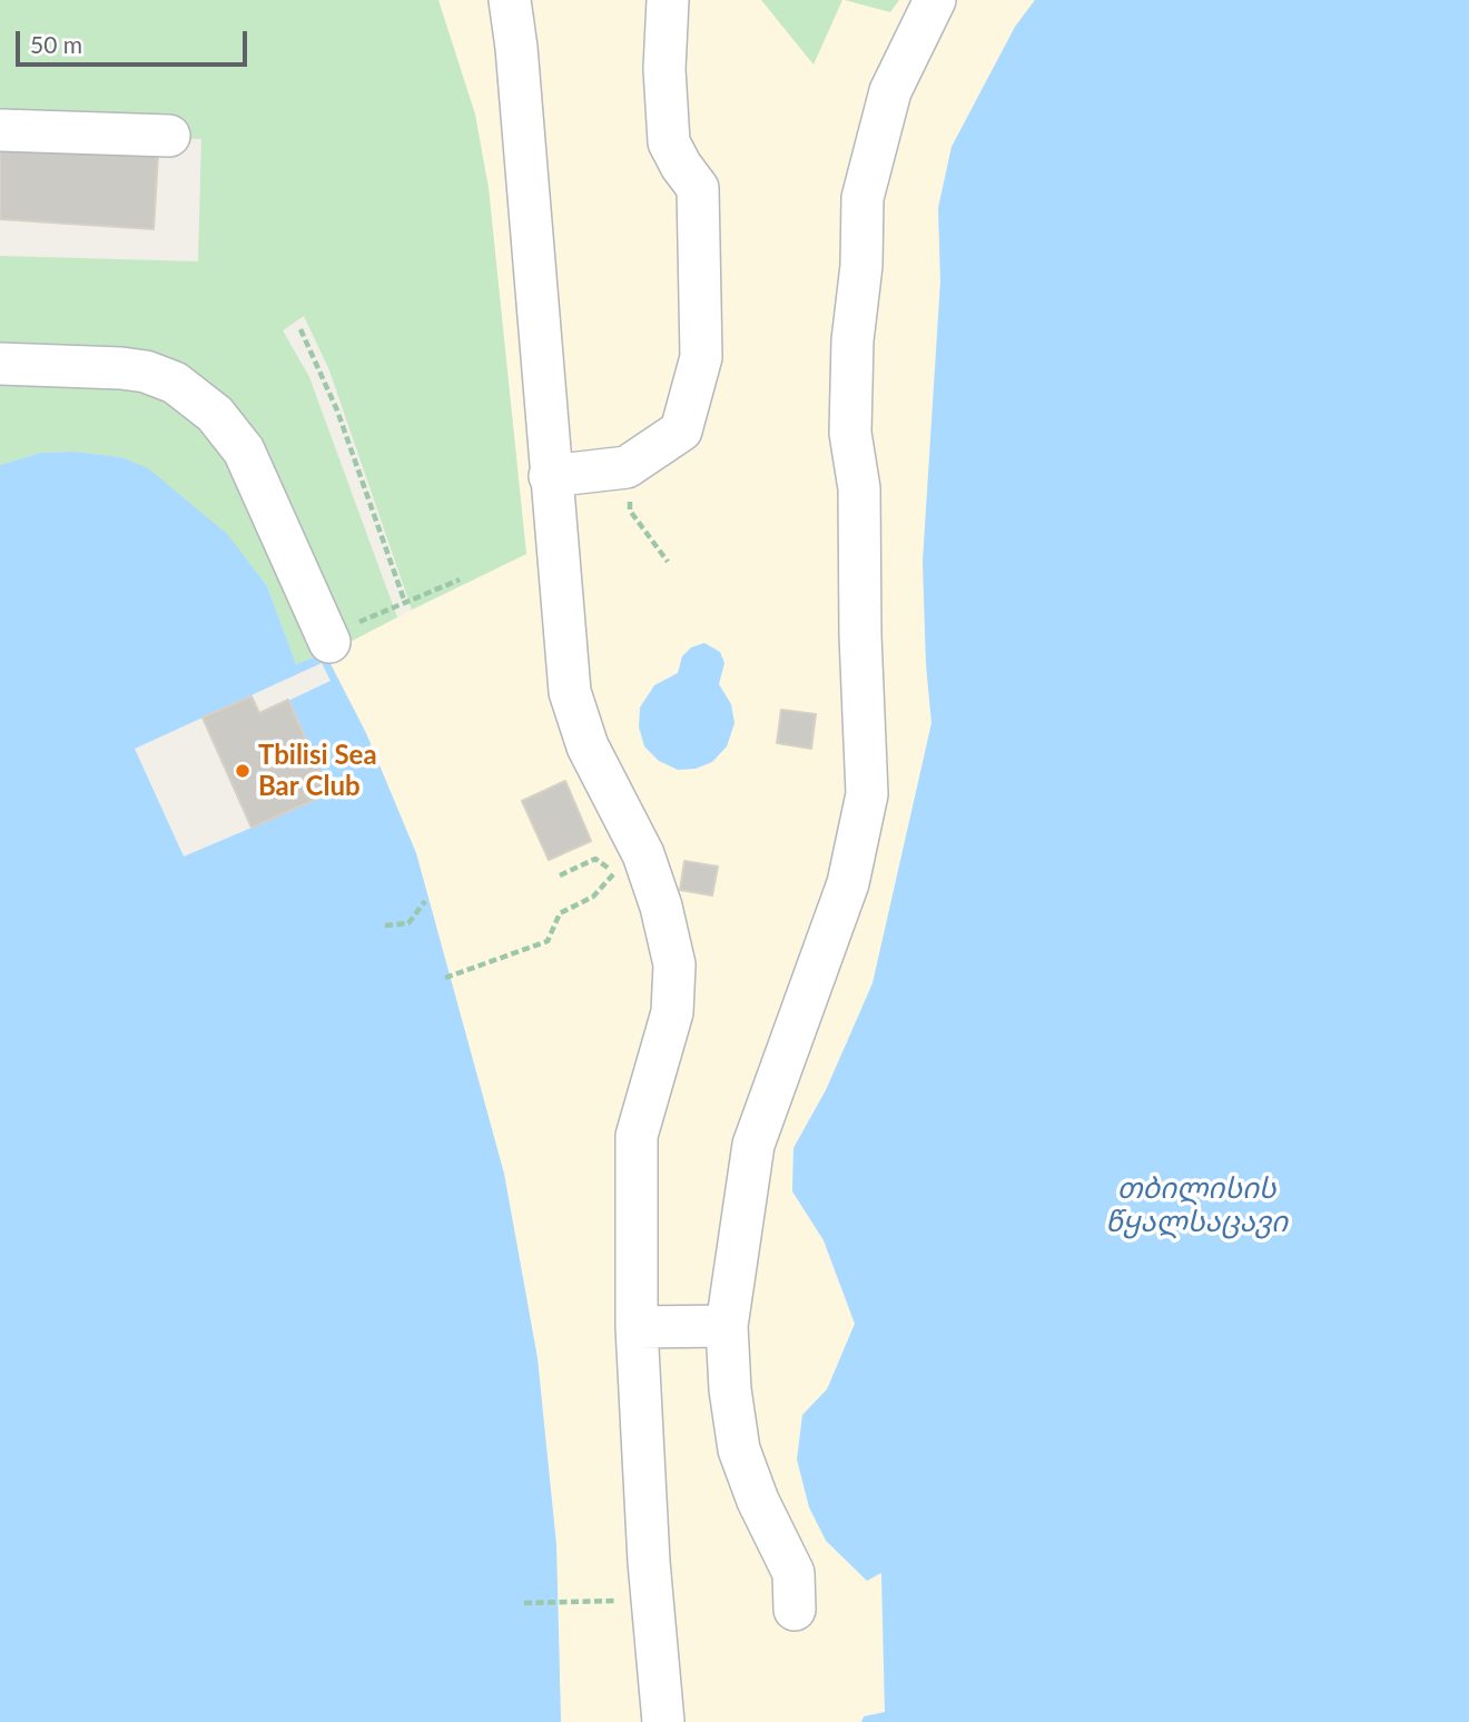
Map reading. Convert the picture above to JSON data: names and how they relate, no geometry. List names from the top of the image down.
{
  "water": ["თბილისის წყალსაცავი"],
  "places": ["Tbilisi Sea Bar Club"],
  "scale_bar": "50 m"
}
